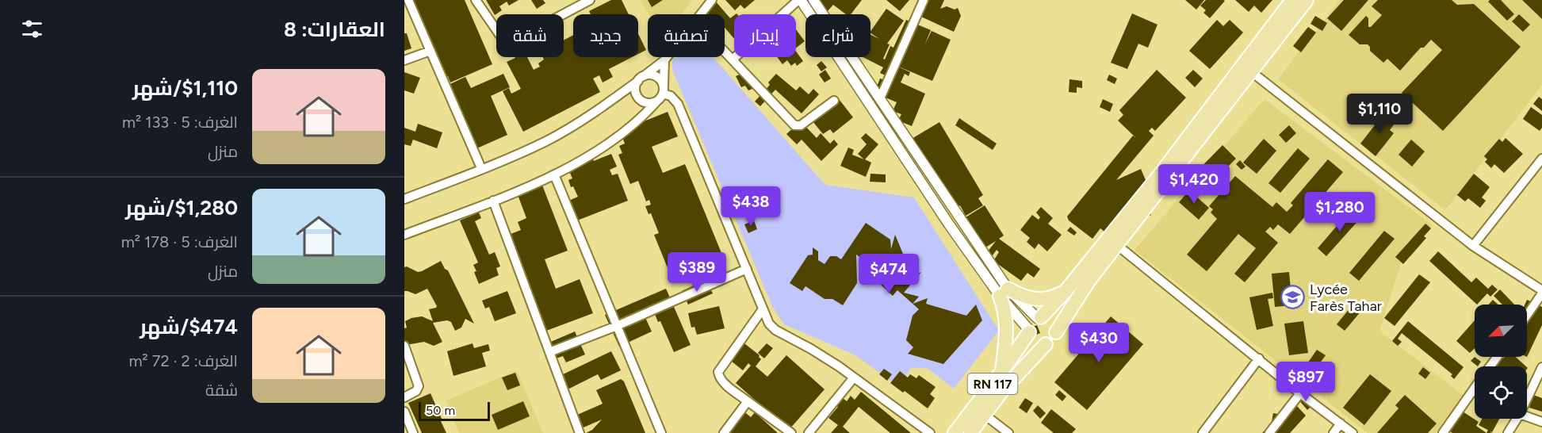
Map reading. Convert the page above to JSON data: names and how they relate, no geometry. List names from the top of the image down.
{
  "streets": {
    "main road": ["RN 117"]
  },
  "places": {
    "school or university": ["Lycée Farès Tahar"]
  },
  "scale_bar": "50 m",
  "north": "bottom left",
  "page": {
    "heading": "العقارات: 8",
    "chip": [
      "شراء",
      "إيجار",
      "تصفية",
      "جديد",
      "شقة"
    ],
    "list": [
      {
        "name": "$1,110/شهر",
        "note": "الغرف: 5 · 133 m² · منزل"
      },
      {
        "name": "$1,280/شهر",
        "note": "الغرف: 5 · 178 m² · منزل"
      },
      {
        "name": "$474/شهر",
        "note": "الغرف: 2 · 72 m² · شقة"
      }
    ],
    "price": [
      "$1,110",
      "$1,420",
      "$438",
      "$1,280",
      "$389",
      "$474",
      "$430",
      "$897"
    ],
    "scale": "50 m"
  }
}
